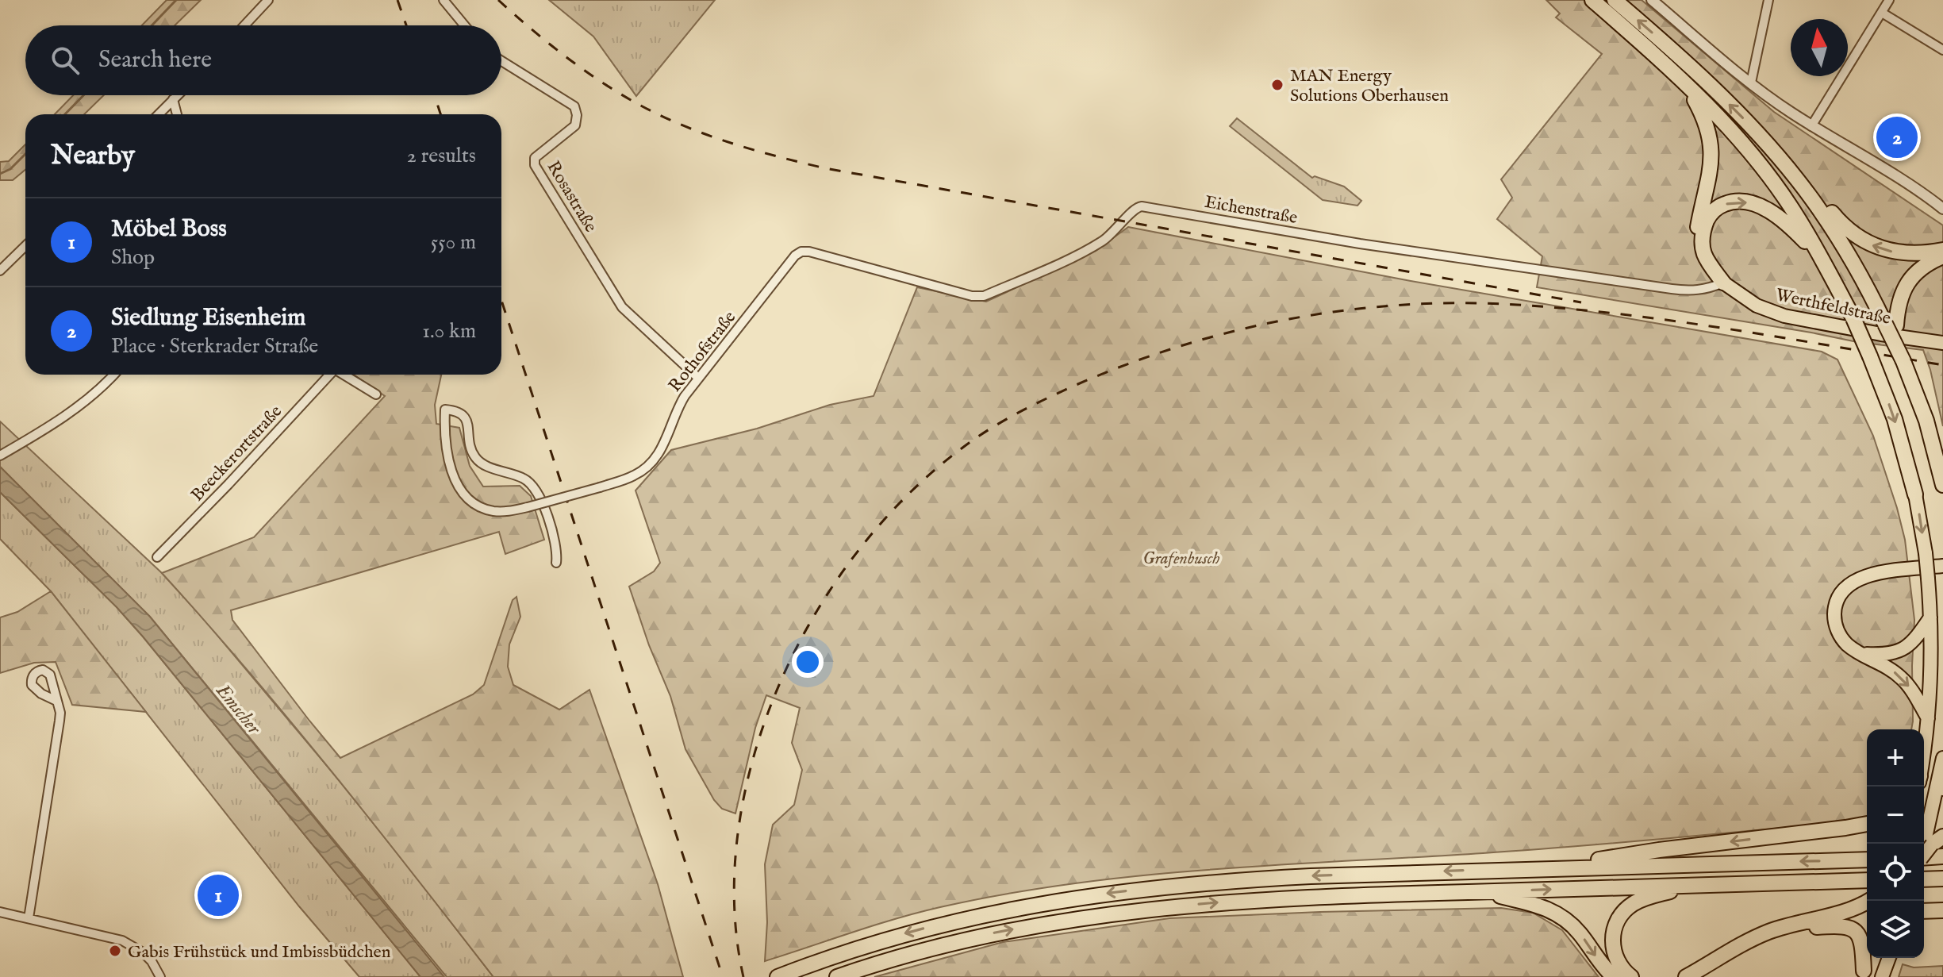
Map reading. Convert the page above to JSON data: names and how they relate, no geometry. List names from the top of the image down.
{
  "streets": {
    "main road": ["Werthfeldstraße"],
    "street": [
      "Rosastraße",
      "Eichenstraße",
      "Rothofstraße",
      "Beeckerortstraße"
    ]
  },
  "crossings": [
    ["Rosastraße", "Rothofstraße"],
    ["Eichenstraße", "Werthfeldstraße"],
    ["Eichenstraße", "Rothofstraße"]
  ],
  "water": ["Emscher"],
  "parks": ["Grafenbusch"],
  "places": ["MAN Energy Solutions Oberhausen", "Gabis Frühstück und Imbissbüdchen"],
  "north": "top",
  "page": {
    "search": "Search here",
    "pins": ["2", "1"],
    "heading": ["Nearby", "2 results"],
    "list": [
      {
        "mark": "1",
        "name": "Möbel Boss",
        "note": "Shop",
        "value": "550 m"
      },
      {
        "mark": "2",
        "name": "Siedlung Eisenheim",
        "note": "Place · Sterkrader Straße",
        "value": "1.0 km"
      }
    ],
    "map_buttons": ["+", "−"]
  }
}
